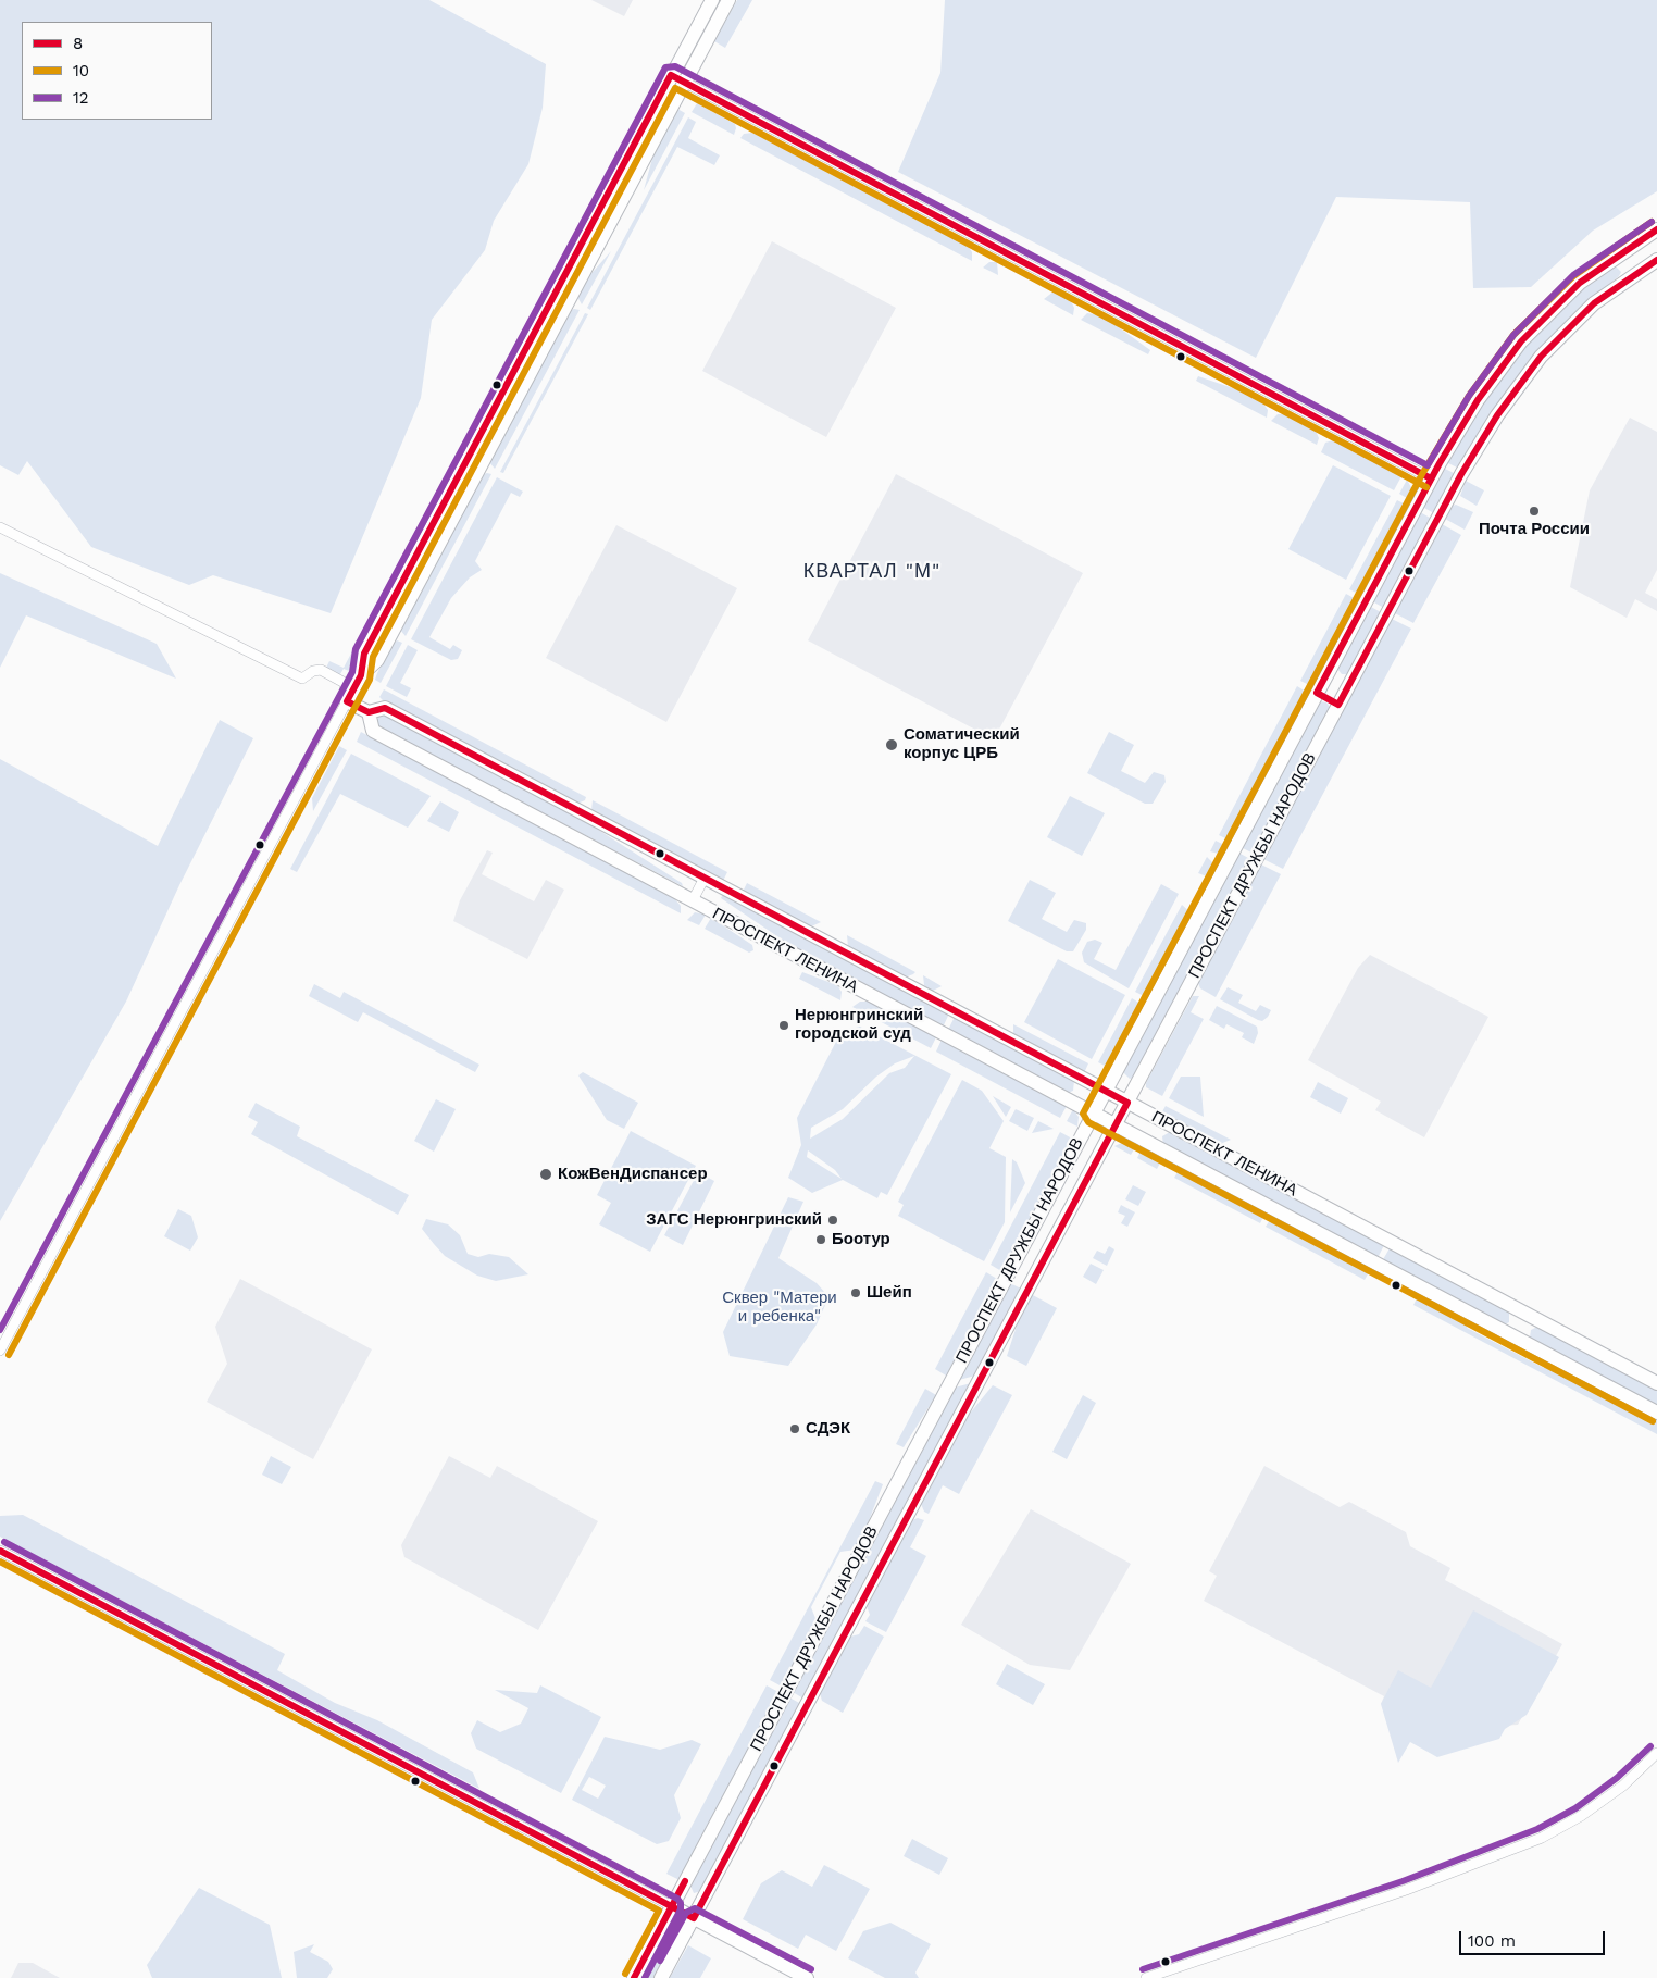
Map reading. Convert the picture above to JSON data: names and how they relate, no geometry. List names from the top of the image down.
{
  "streets": {
    "street": ["ПРОСПЕКТ ДРУЖБЫ НАРОДОВ", "ПРОСПЕКТ ЛЕНИНА"]
  },
  "crossings": [
    ["ПРОСПЕКТ ДРУЖБЫ НАРОДОВ", "ПРОСПЕКТ ЛЕНИНА"]
  ],
  "districts": ["КВАРТАЛ \"М\""],
  "parks": ["Сквер \"Матери и ребенка\""],
  "places": [
    "Почта России",
    "Соматический корпус ЦРБ",
    "Нерюнгринский городской суд",
    "КожВенДиспансер",
    "ЗАГС Нерюнгринский",
    "Боотур",
    "Шейп",
    "СДЭК"
  ],
  "lines": ["transit line 12", "transit line 8", "transit line 10"],
  "legend": ["8", "10", "12"],
  "scale_bar": "100 m"
}
